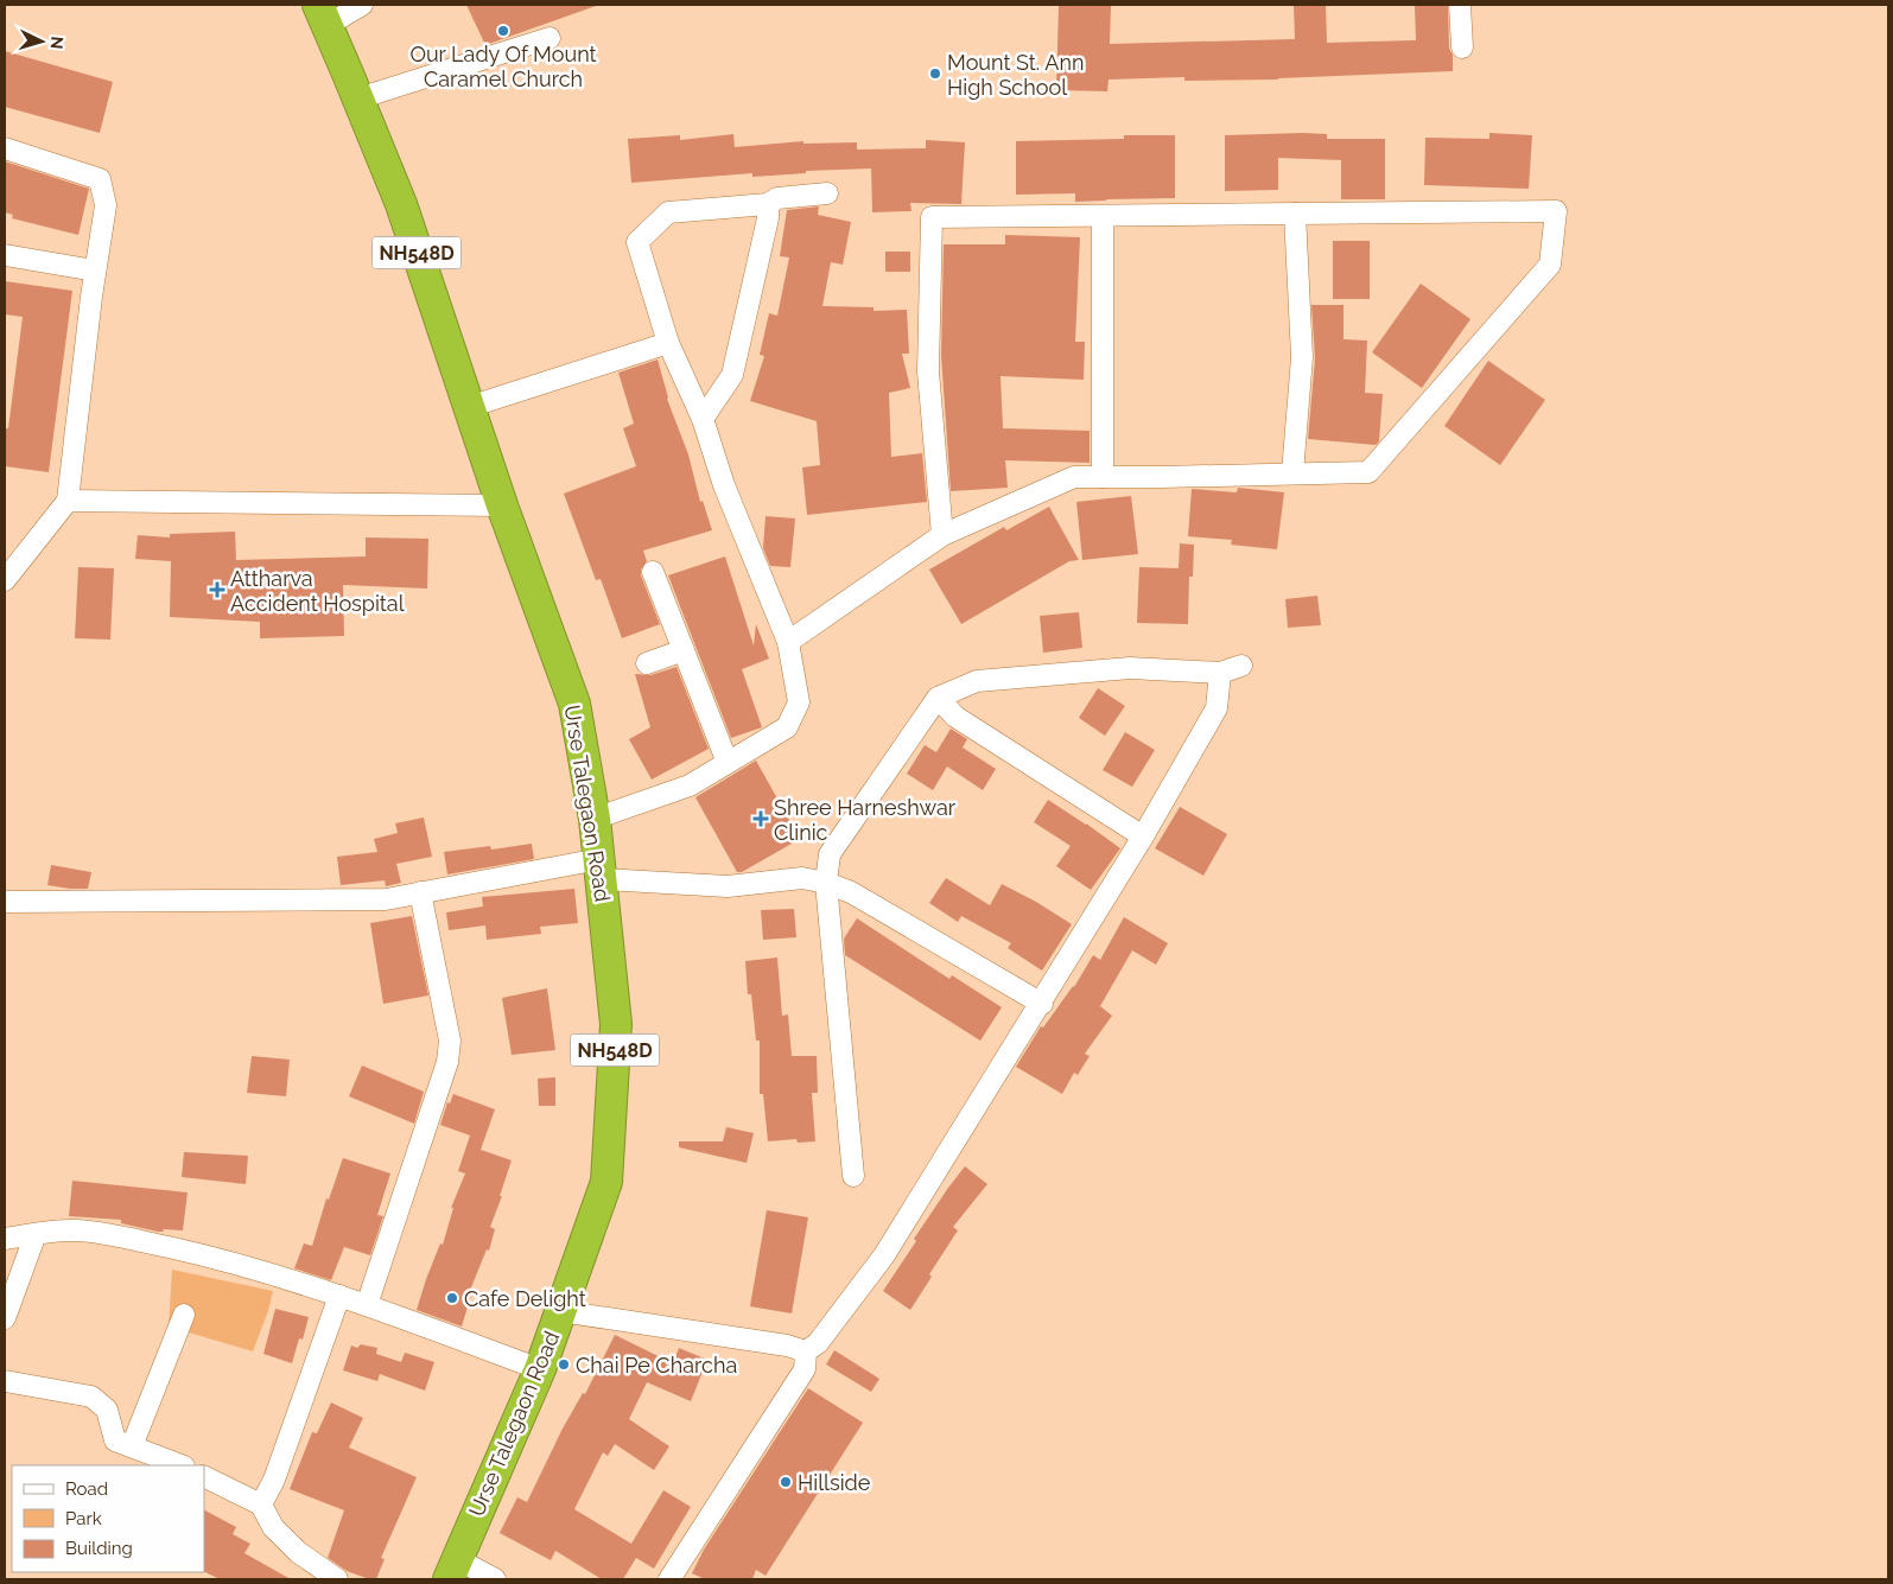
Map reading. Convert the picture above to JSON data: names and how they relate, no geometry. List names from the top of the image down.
{
  "streets": {
    "highway": ["NH548D", "Urse Talegaon Road"]
  },
  "places": {
    "other": [
      "Our Lady Of Mount Caramel Church",
      "Mount St. Ann High School",
      "Cafe Delight",
      "Chai Pe Charcha",
      "Hillside"
    ],
    "health": ["Attharva Accident Hospital", "Shree Harneshwar Clinic"]
  },
  "legend": ["Road", "Park", "Building"],
  "north": "right"
}
